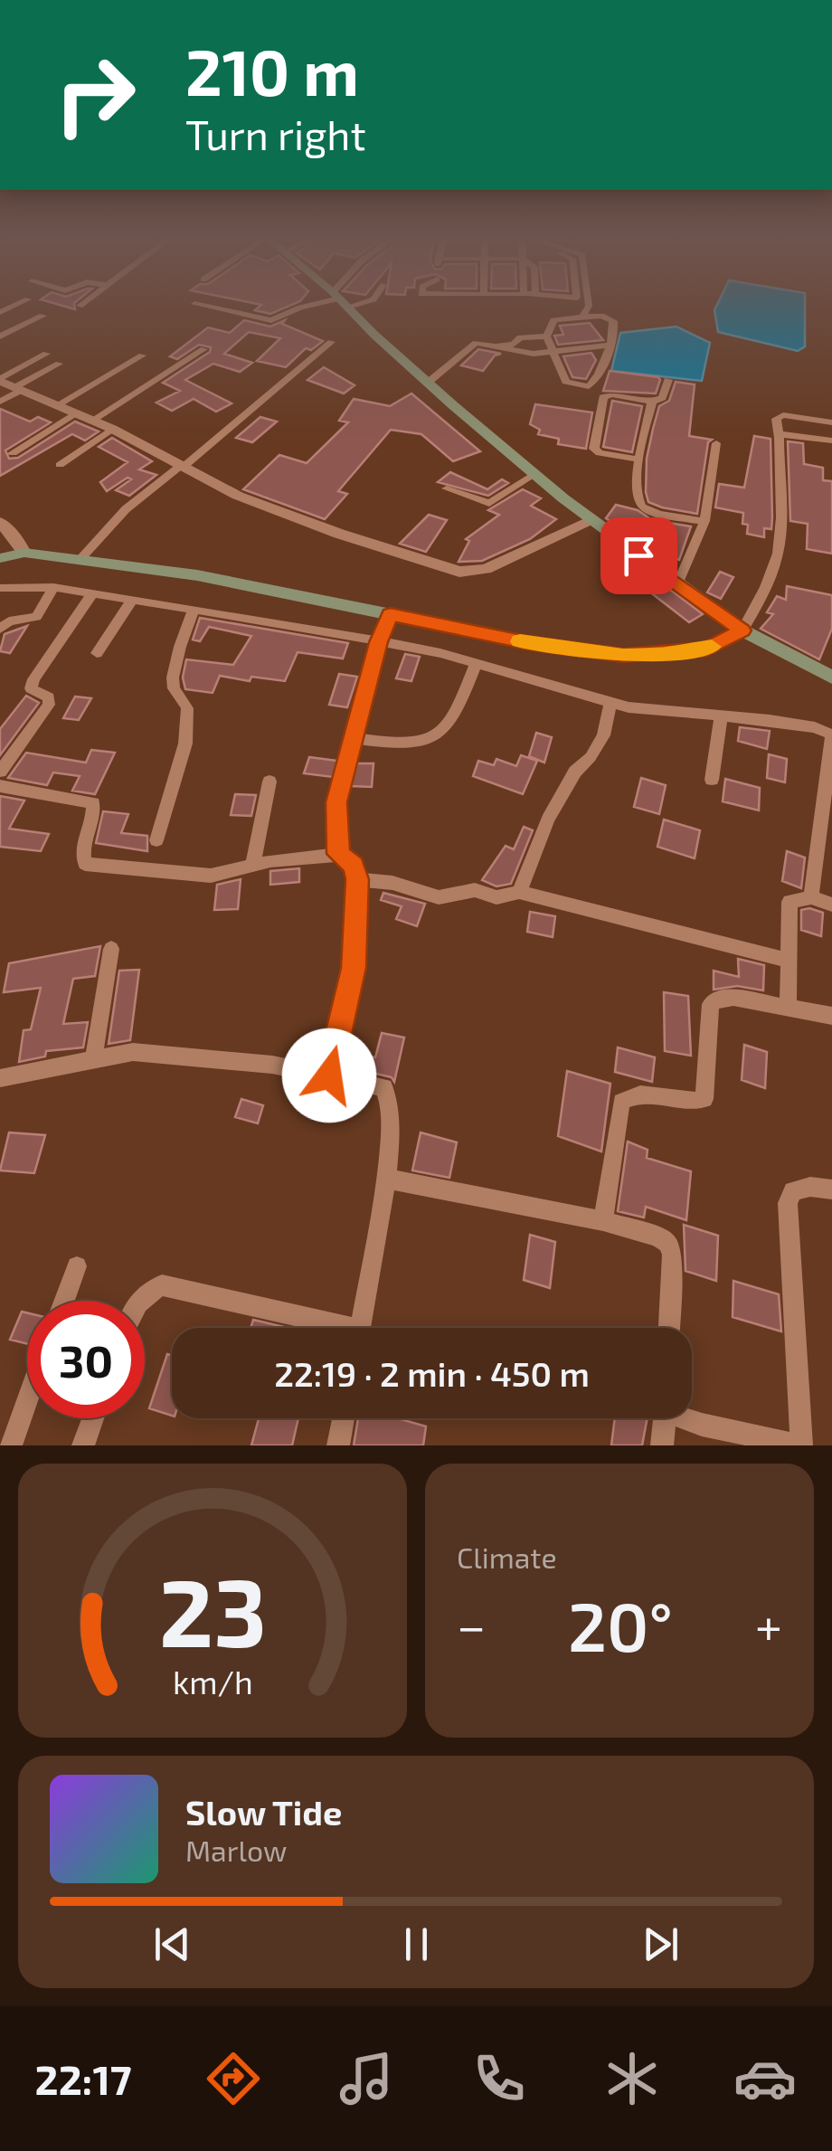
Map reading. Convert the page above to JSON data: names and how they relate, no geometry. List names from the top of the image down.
{
  "page": {
    "turn": ["210 m", "Turn right"],
    "limit": "30",
    "trip": "22:19 · 2 min · 450 m",
    "tile": "Climate",
    "heat": ["−", "20°", "+"],
    "song": ["Slow Tide", "Marlow"],
    "tabs": "22:17",
    "gauge": ["23", "km/h"]
  }
}
